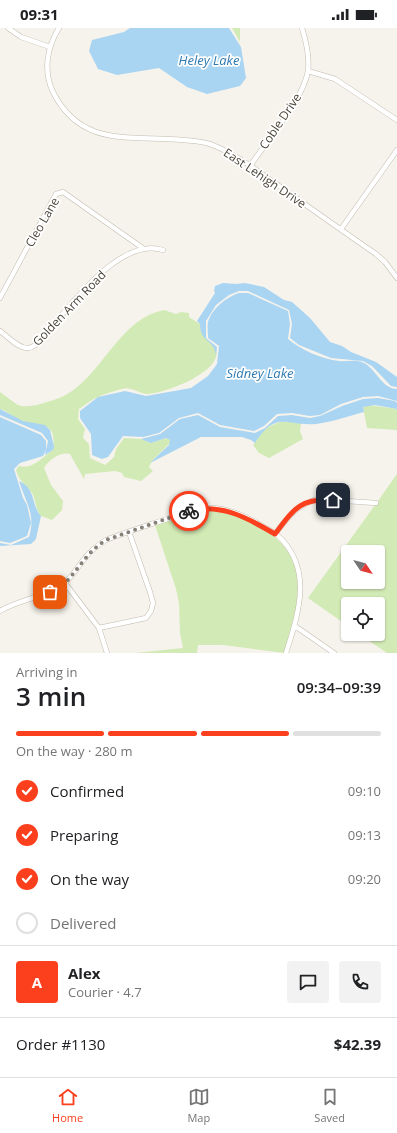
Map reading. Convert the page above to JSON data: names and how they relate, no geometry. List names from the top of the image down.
{
  "streets": {
    "street": [
      "Coble Drive",
      "East Lehigh Drive",
      "Cleo Lane",
      "Golden Arm Road"
    ]
  },
  "crossings": [
    ["Coble Drive", "East Lehigh Drive"],
    ["Cleo Lane", "Golden Arm Road"]
  ],
  "water": ["Heley Lake", "Sidney Lake"],
  "north": "bottom right",
  "page": {
    "status": "09:31",
    "heading": ["3 min", "Arriving in", "09:34–09:39"],
    "panel": [
      "Alex",
      "Courier · 4.7",
      "Order #1130",
      "$42.39"
    ],
    "bar": "On the way · 280 m",
    "list": [
      ["Confirmed", "09:10"],
      ["Preparing", "09:13"],
      ["On the way", "09:20"],
      "Delivered"
    ],
    "round": "A",
    "tabs": ["Home", "Map", "Saved"]
  }
}
